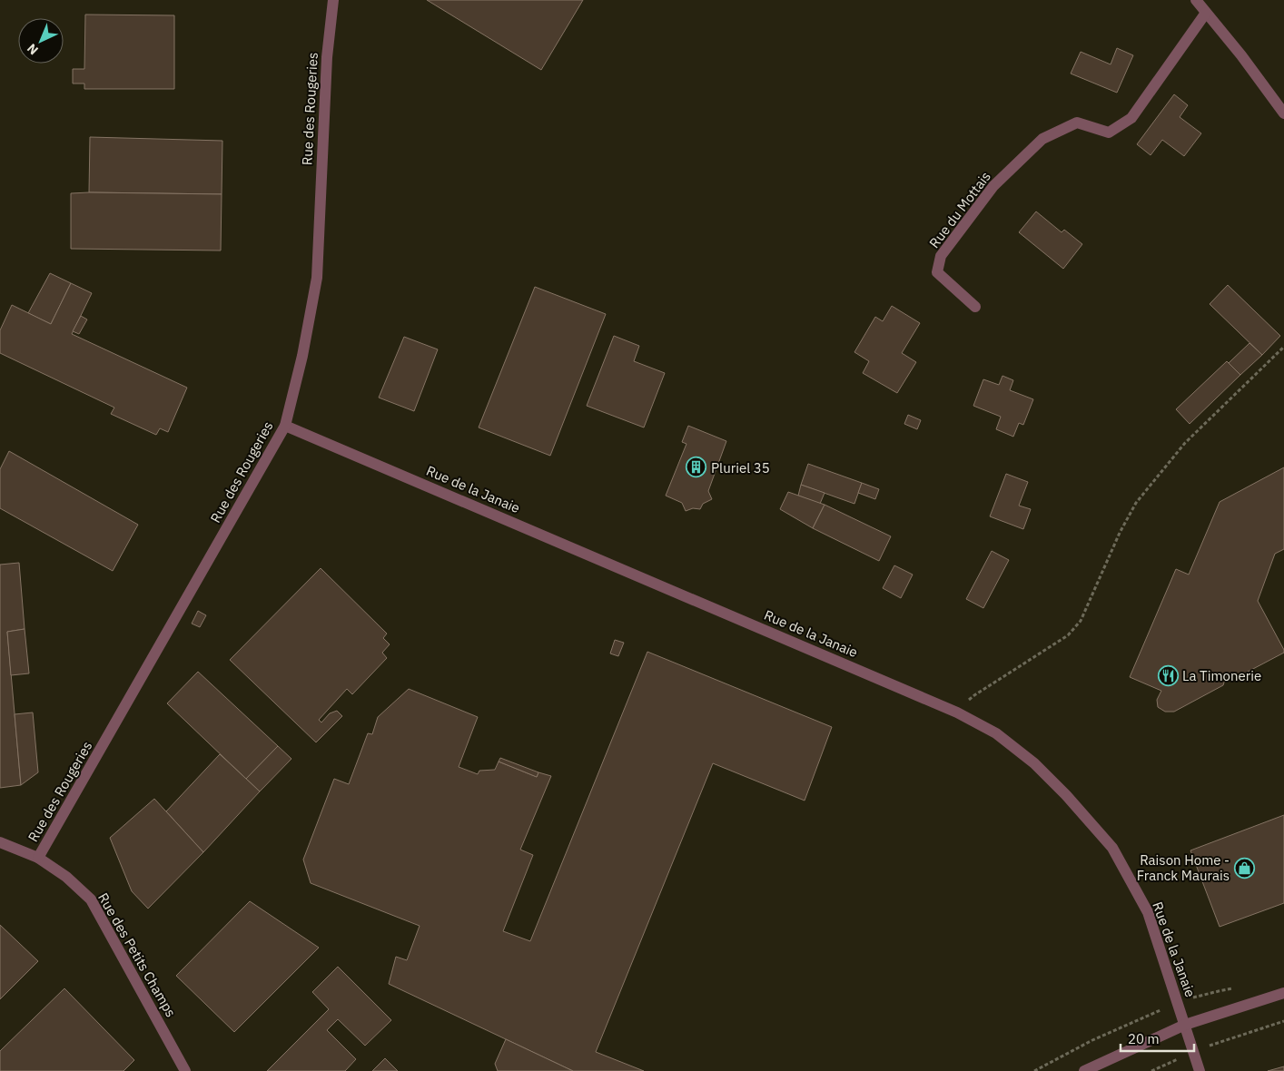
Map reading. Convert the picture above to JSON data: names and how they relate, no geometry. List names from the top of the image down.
{
  "streets": {
    "street": [
      "Rue des Rougeries",
      "Rue du Mottais",
      "Rue de la Janaie",
      "Rue des Petits Champs"
    ]
  },
  "crossings": [
    ["Rue des Rougeries", "Rue de la Janaie"],
    ["Rue des Rougeries", "Rue des Petits Champs"]
  ],
  "places": {
    "building": ["Pluriel 35"],
    "restaurant": ["La Timonerie"],
    "shop": ["Raison Home - Franck Maurais"]
  },
  "scale_bar": "20 m",
  "north": "bottom left"
}
